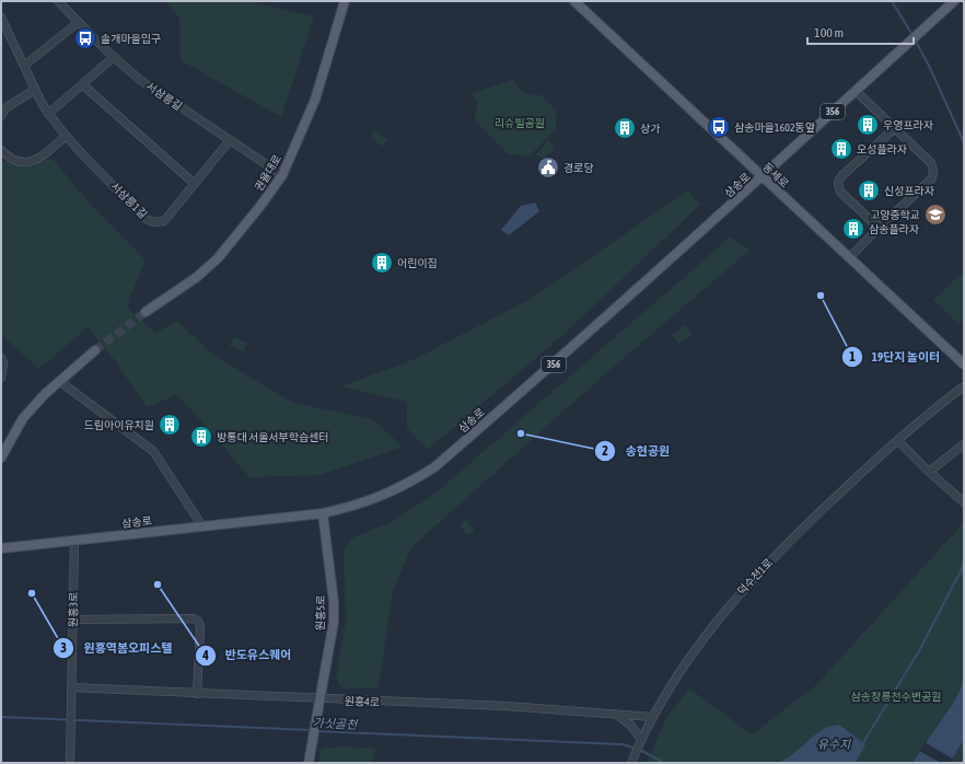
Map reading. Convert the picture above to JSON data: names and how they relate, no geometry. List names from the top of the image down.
{
  "streets": {
    "main road": [
      "356",
      "권율대로",
      "동세로",
      "삼송로",
      "원흥5로"
    ],
    "street": [
      "서삼릉길",
      "서삼릉1길",
      "덕수천1로",
      "원흥3로",
      "원흥4로"
    ]
  },
  "crossings": [
    ["서삼릉길", "권율대로"],
    ["서삼릉길", "서삼릉1길"],
    ["동세로", "삼송로"],
    ["삼송로", "원흥3로"],
    ["삼송로", "원흥5로"],
    ["덕수천1로", "원흥4로"],
    ["원흥3로", "원흥4로"],
    ["원흥5로", "원흥4로"]
  ],
  "water": ["가싯골천", "유수지"],
  "parks": ["리슈빌공원", "삼송창릉천수변공원"],
  "places": {
    "bus stop": ["솔개마을입구", "삼송마을1602동앞"],
    "building": [
      "우영프라자",
      "상가",
      "오성플라자",
      "신성프라자",
      "삼송플라자",
      "어린이집",
      "드림아이유치원",
      "방통대 서울서부학습센터"
    ],
    "public building": ["경로당"],
    "school or university": ["고양중학교"],
    "other": [
      "19단지 놀이터",
      "송현공원",
      "반도유스퀘어",
      "원흥역봄오피스텔"
    ]
  },
  "scale_bar": "100 m"
}
